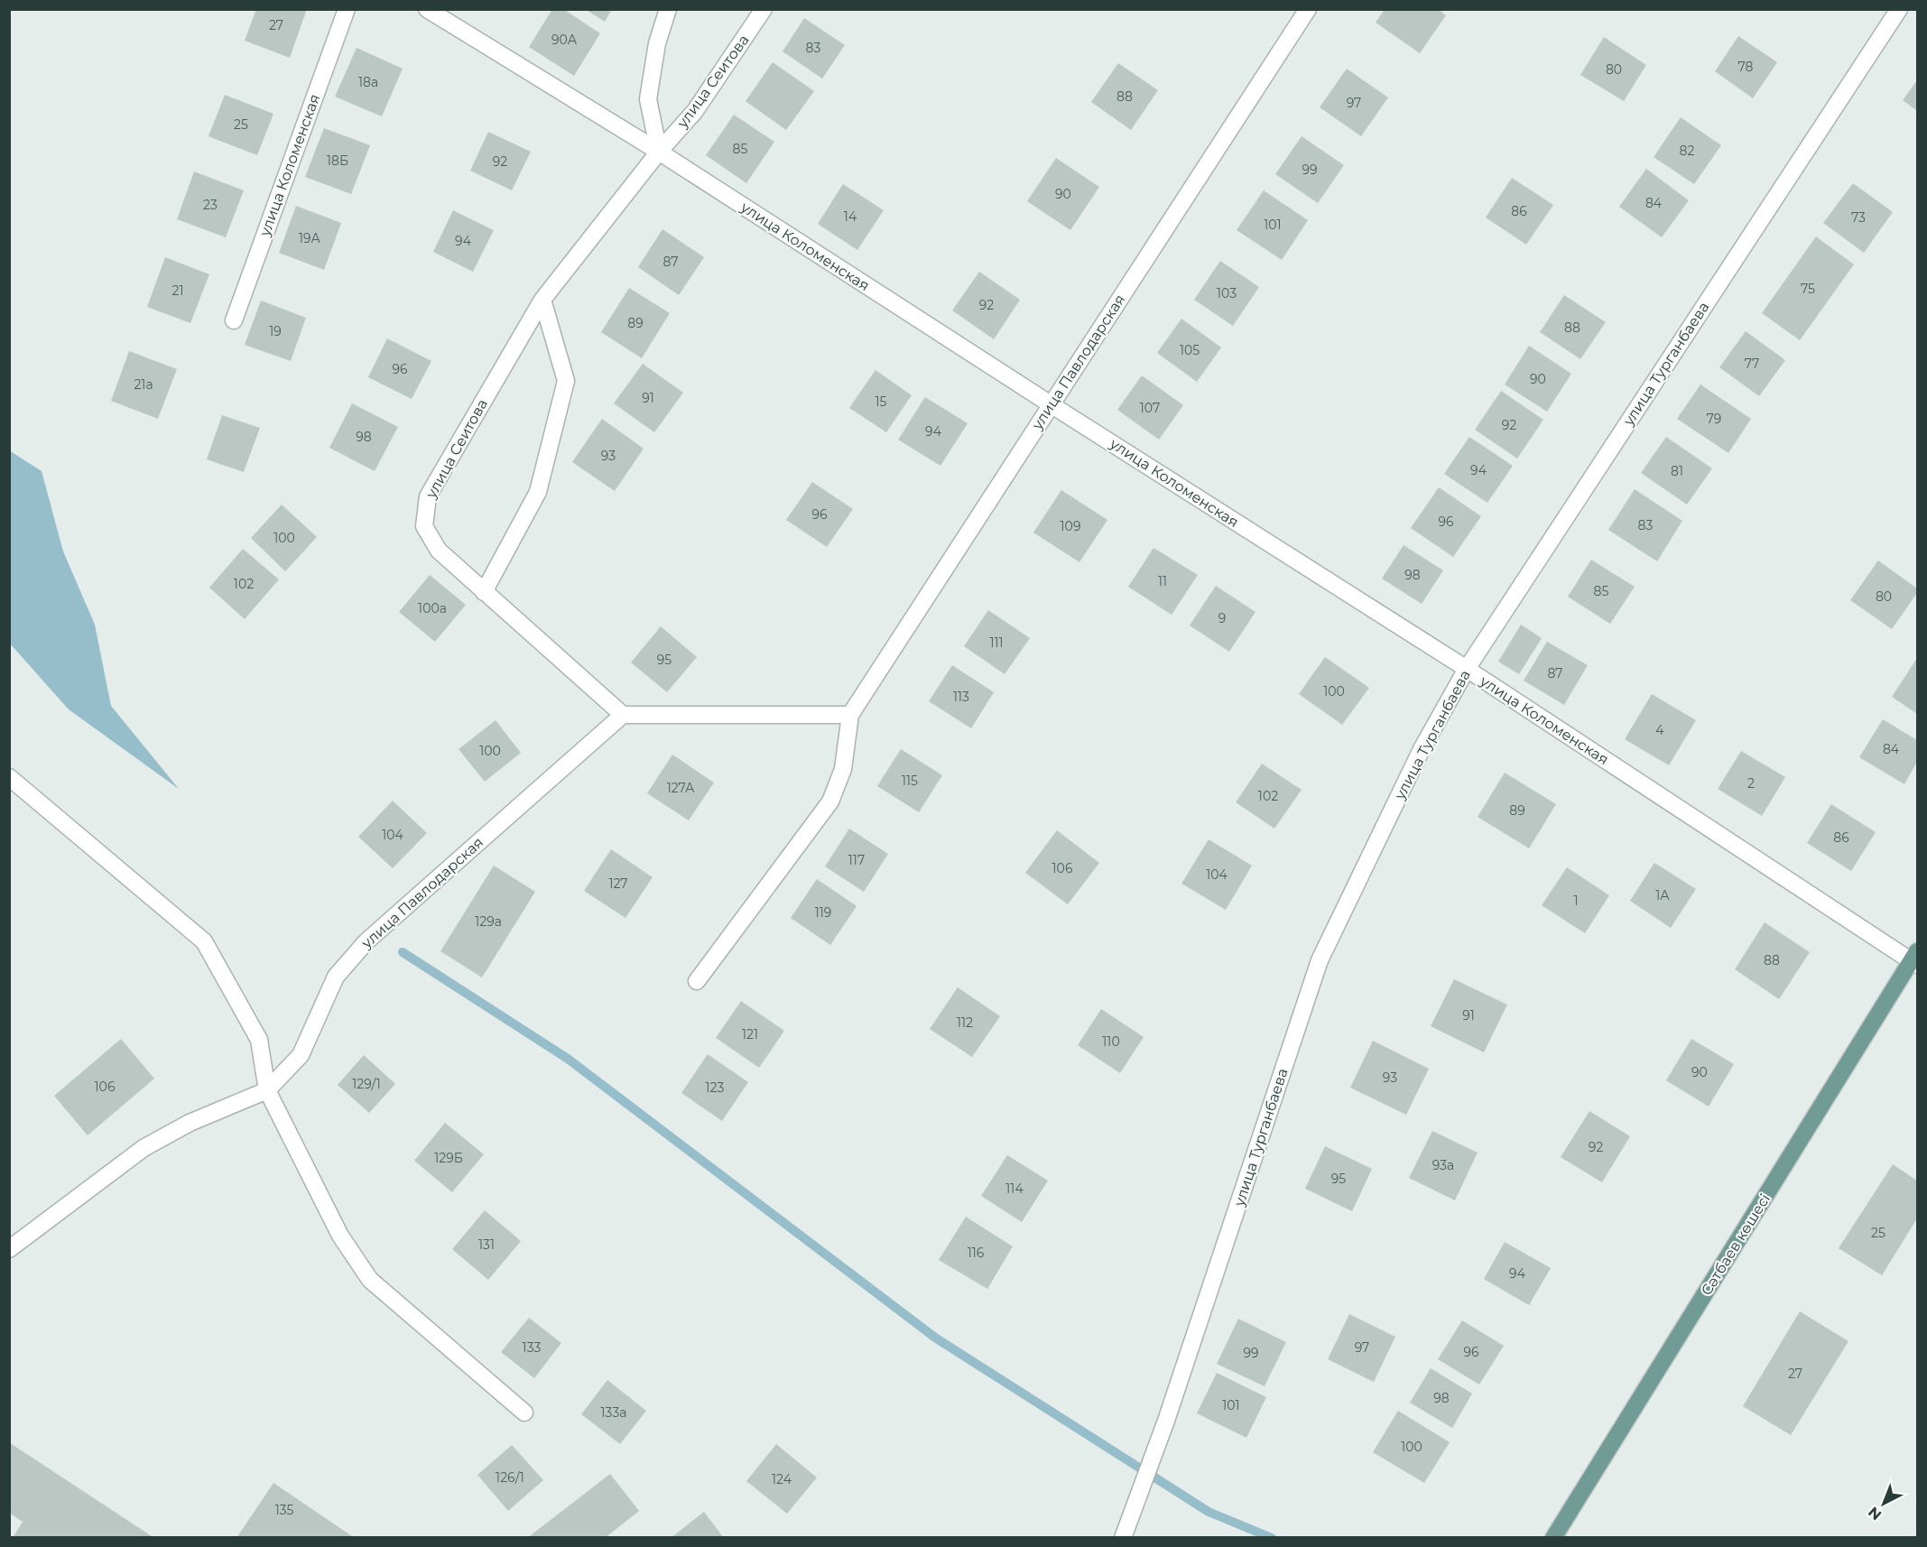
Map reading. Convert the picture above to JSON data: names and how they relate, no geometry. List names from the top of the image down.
{
  "streets": {
    "main road": ["Сәтбаев көшесі"],
    "street": [
      "улица Сеитова",
      "улица Коломенская",
      "улица Павлодарская",
      "улица Турганбаева"
    ]
  },
  "crossings": [
    ["улица Сеитова", "улица Коломенская"],
    ["улица Сеитова", "улица Павлодарская"],
    ["улица Коломенская", "улица Павлодарская"],
    ["улица Коломенская", "улица Турганбаева"],
    ["улица Коломенская", "Сәтбаев көшесі"]
  ],
  "house_numbers": [
    "27",
    "90А",
    "83",
    "78",
    "80",
    "18а",
    "88",
    "97",
    "25",
    "85",
    "82",
    "18Б",
    "92",
    "99",
    "90",
    "84",
    "23",
    "86",
    "14",
    "73",
    "101",
    "19А",
    "94",
    "87",
    "75",
    "21",
    "103",
    "92",
    "89",
    "88",
    "19",
    "105",
    "77",
    "96",
    "90",
    "21а",
    "91",
    "15",
    "107",
    "79",
    "92",
    "94",
    "98",
    "93",
    "94",
    "81",
    "96",
    "96",
    "83",
    "109",
    "100",
    "98",
    "11",
    "102",
    "85",
    "80",
    "100а",
    "9",
    "111",
    "95",
    "87",
    "100",
    "113",
    "4",
    "84",
    "100",
    "115",
    "2",
    "127А",
    "102",
    "89",
    "104",
    "86",
    "117",
    "106",
    "104",
    "127",
    "1А",
    "1",
    "119",
    "129а",
    "88",
    "91",
    "112",
    "121",
    "110",
    "90",
    "93",
    "129/1",
    "106",
    "123",
    "92",
    "129Б",
    "93а",
    "95",
    "114",
    "25",
    "131",
    "116",
    "94",
    "133",
    "97",
    "96",
    "99",
    "27",
    "98",
    "101",
    "133а",
    "100",
    "126/1",
    "124",
    "135"
  ],
  "north": "bottom left"
}
